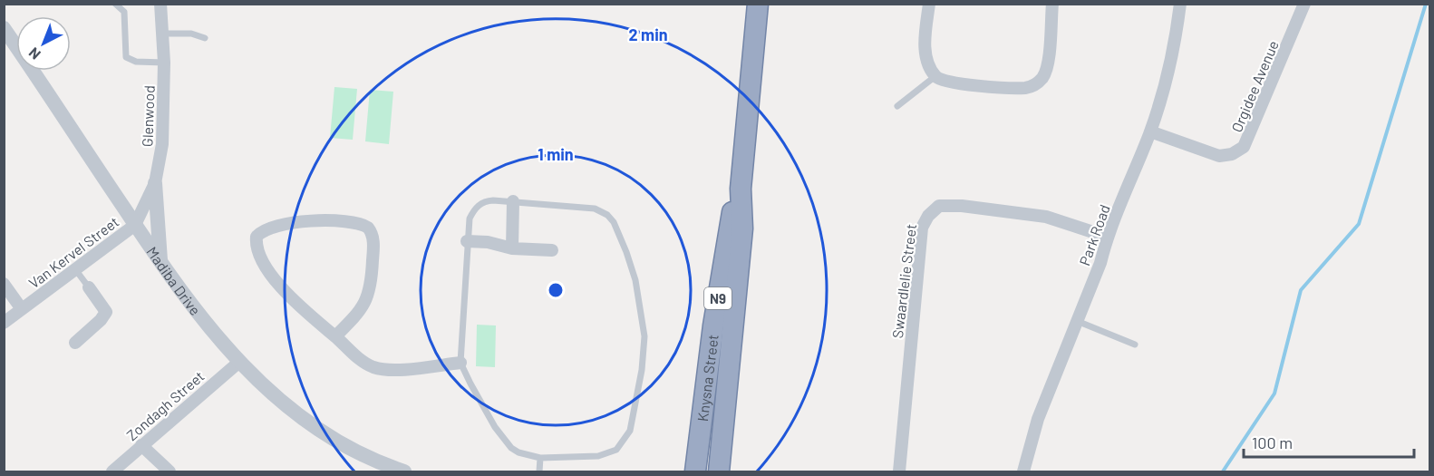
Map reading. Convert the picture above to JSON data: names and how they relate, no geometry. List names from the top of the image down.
{
  "streets": {
    "highway": ["N9", "Knysna Street"],
    "street": [
      "Orgidee Avenue",
      "Glenwood",
      "Park Road",
      "Van Kervel Street",
      "Madiba Drive",
      "Swaardlelie Street",
      "Zondagh Street"
    ]
  },
  "crossings": [
    ["Orgidee Avenue", "Park Road"],
    ["Glenwood", "Van Kervel Street"],
    ["Glenwood", "Madiba Drive"],
    ["Park Road", "Swaardlelie Street"],
    ["Van Kervel Street", "Madiba Drive"],
    ["Madiba Drive", "Zondagh Street"]
  ],
  "scale_bar": "100 m",
  "north": "bottom left",
  "rings": ["2 min", "1 min"]
}
